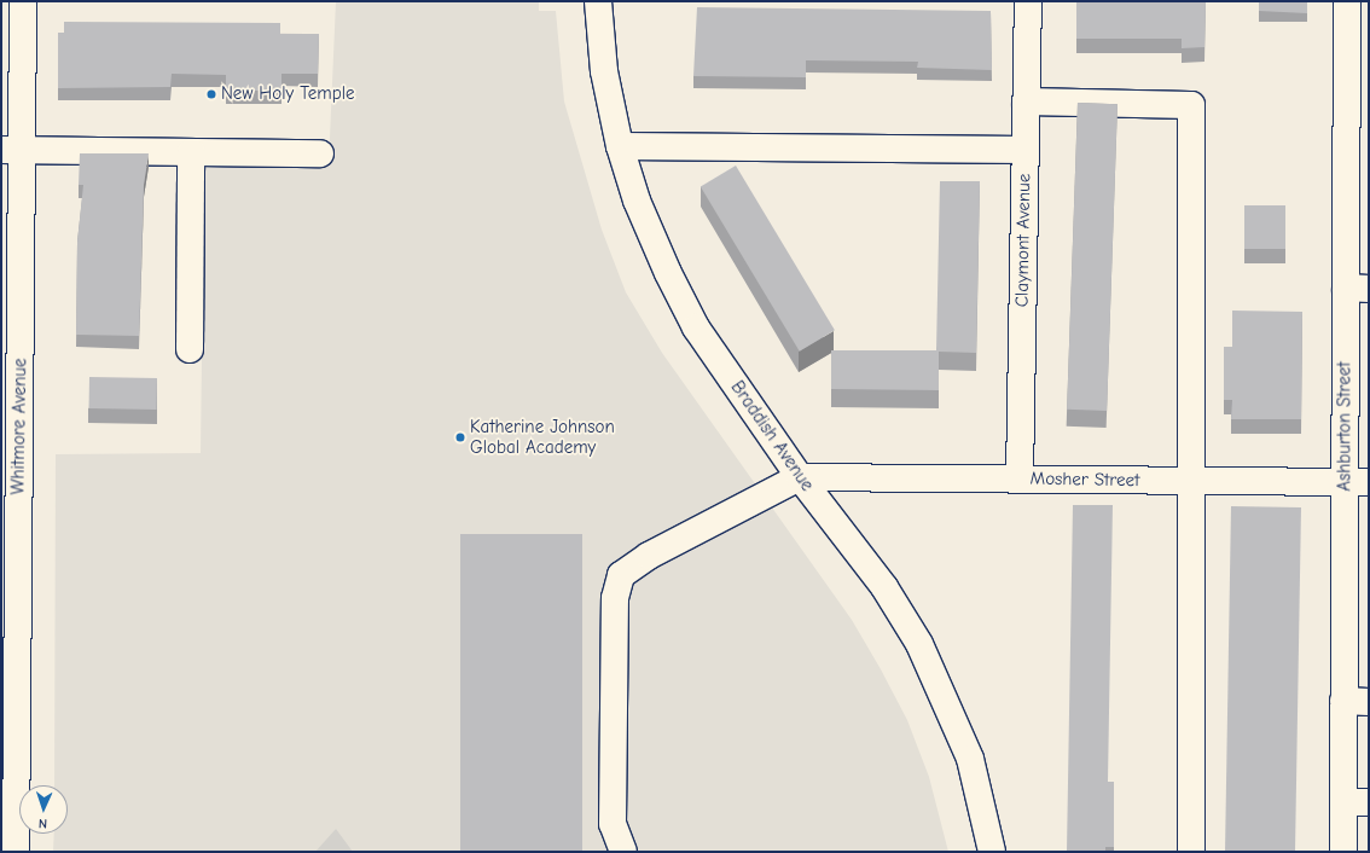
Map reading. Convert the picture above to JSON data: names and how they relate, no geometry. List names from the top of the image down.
{
  "streets": {
    "street": [
      "Claymont Avenue",
      "Whitmore Avenue",
      "Ashburton Street",
      "Braddish Avenue",
      "Mosher Street"
    ]
  },
  "crossings": [
    ["Claymont Avenue", "Mosher Street"],
    ["Ashburton Street", "Mosher Street"],
    ["Braddish Avenue", "Mosher Street"]
  ],
  "places": ["New Holy Temple", "Katherine Johnson Global Academy"],
  "north": "bottom"
}
